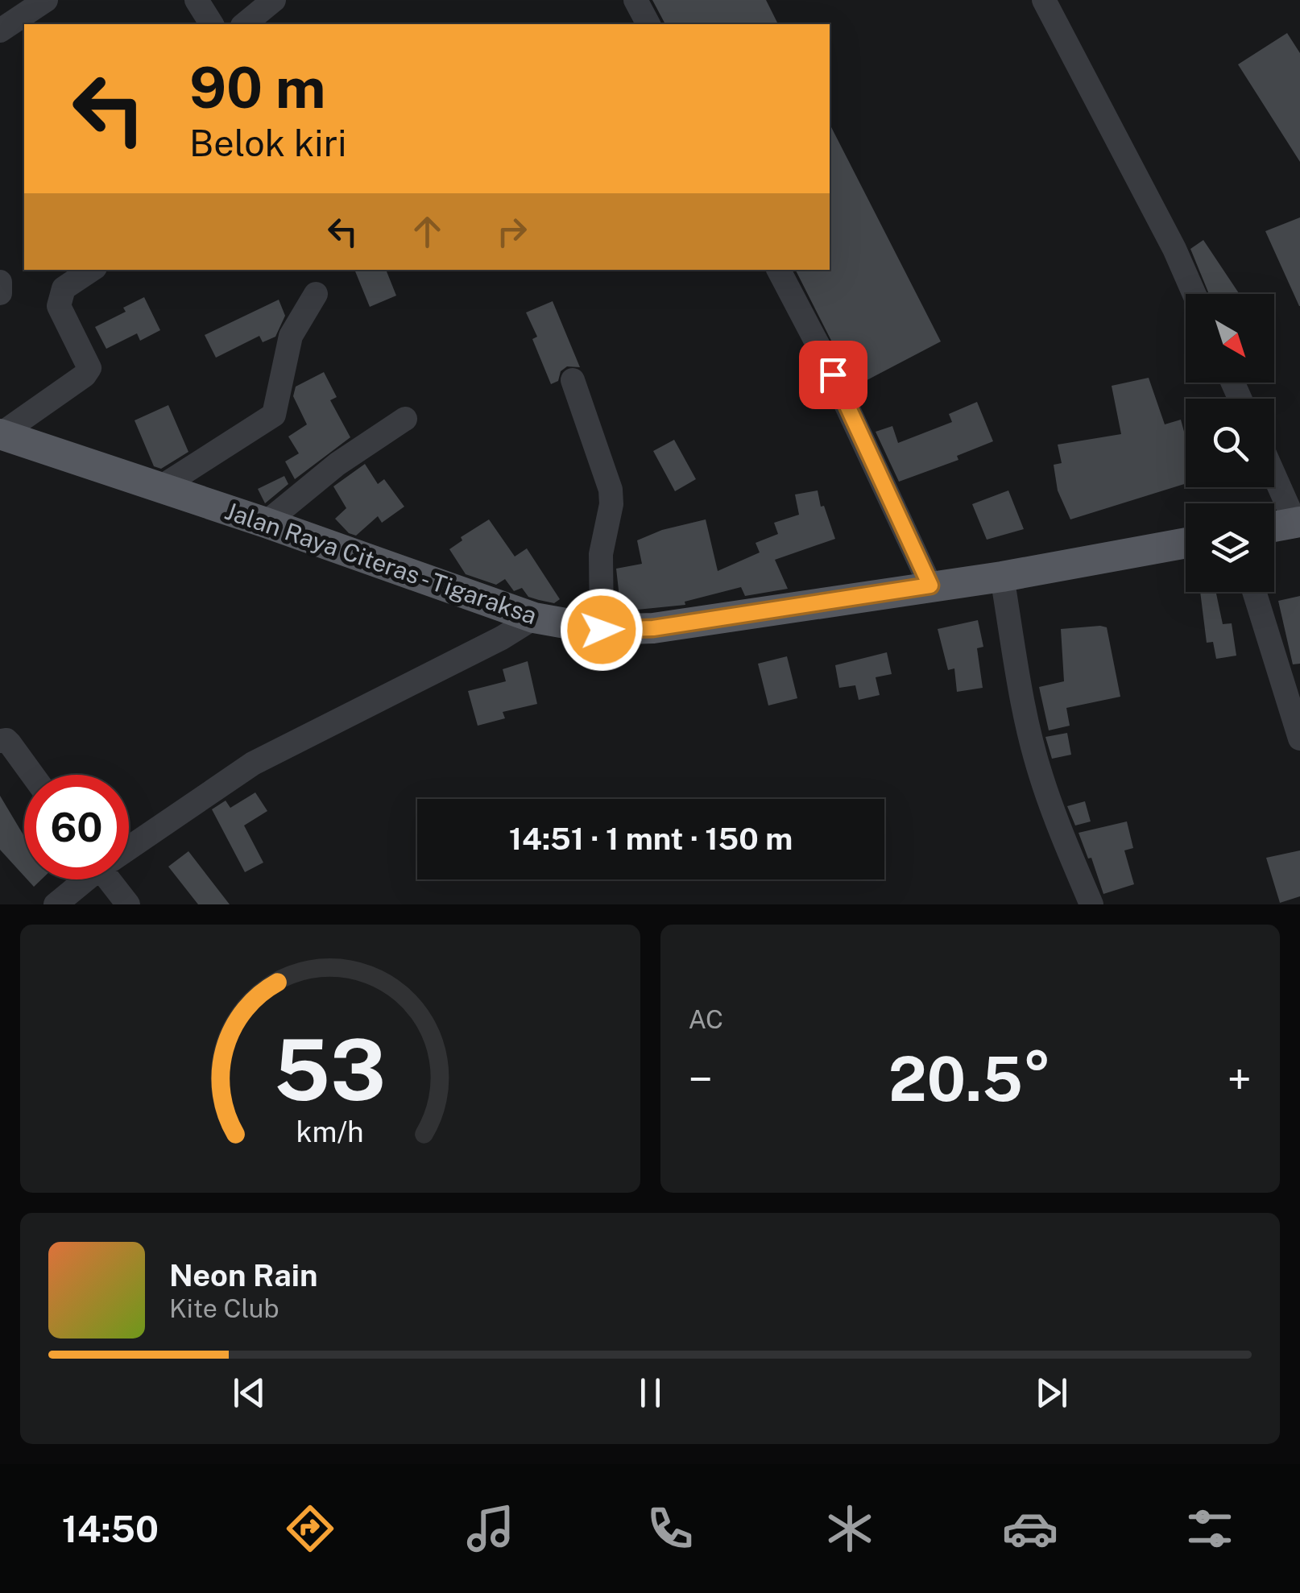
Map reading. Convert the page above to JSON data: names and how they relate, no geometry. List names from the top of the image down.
{
  "streets": {
    "main road": ["Jalan Raya Citeras - Tigaraksa"]
  },
  "north": "bottom right",
  "page": {
    "turn": ["90 m", "Belok kiri"],
    "limit": "60",
    "trip": "14:51 · 1 mnt · 150 m",
    "tile": "AC",
    "heat": ["−", "20.5°", "+"],
    "song": ["Neon Rain", "Kite Club"],
    "tabs": "14:50",
    "gauge": ["53", "km/h"]
  }
}
